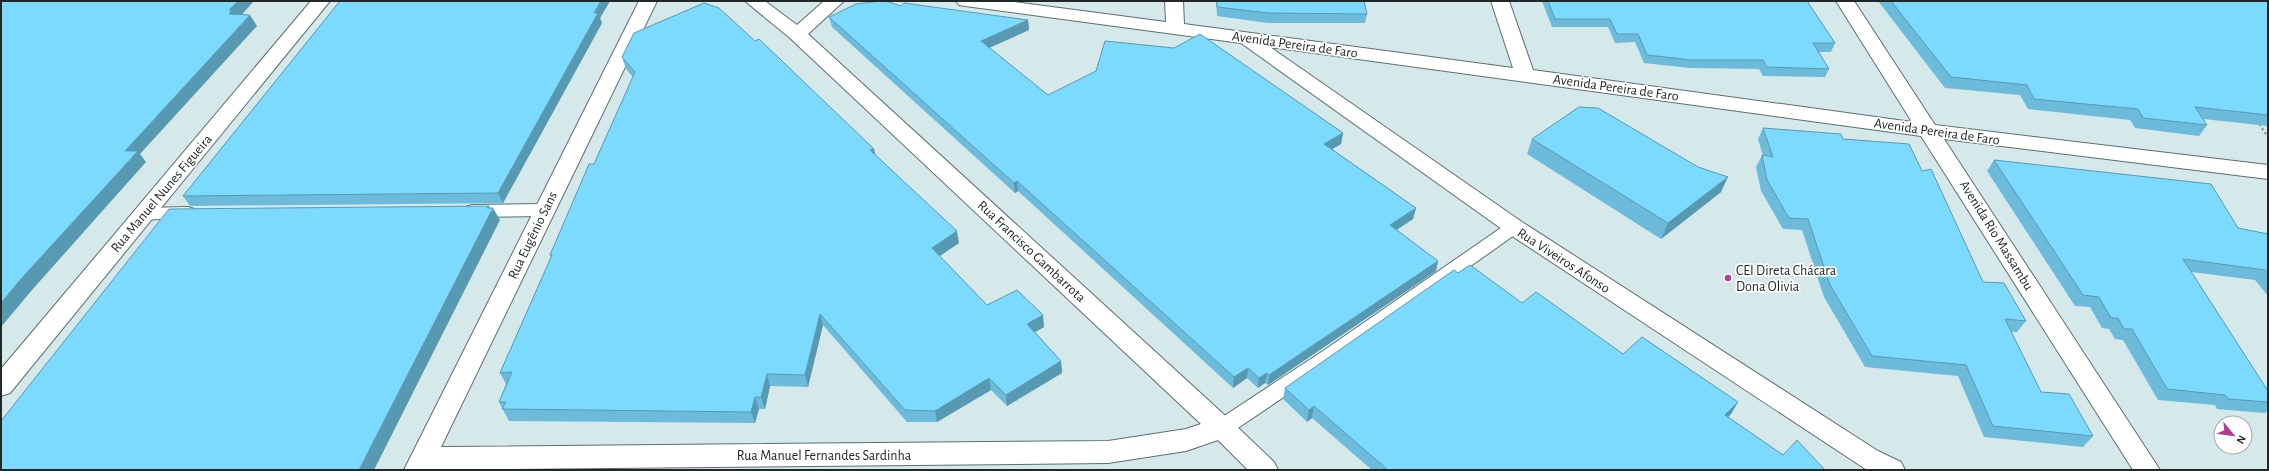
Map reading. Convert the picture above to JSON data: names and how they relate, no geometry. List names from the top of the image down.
{
  "streets": {
    "street": [
      "Avenida Pereira de Faro",
      "Rua Manuel Nunes Figueira",
      "Rua Eugênio Sans",
      "Avenida Rio Massambu",
      "Rua Francisco Gambarrota",
      "Rua Viveiros Afonso",
      "Rua Manuel Fernandes Sardinha"
    ]
  },
  "crossings": [
    ["Avenida Pereira de Faro", "Avenida Rio Massambu"],
    ["Avenida Pereira de Faro", "Rua Viveiros Afonso"],
    ["Rua Eugênio Sans", "Rua Manuel Fernandes Sardinha"],
    ["Rua Francisco Gambarrota", "Rua Manuel Fernandes Sardinha"]
  ],
  "places": ["CEI Direta Chácara Dona Olivia"],
  "north": "bottom right"
}
